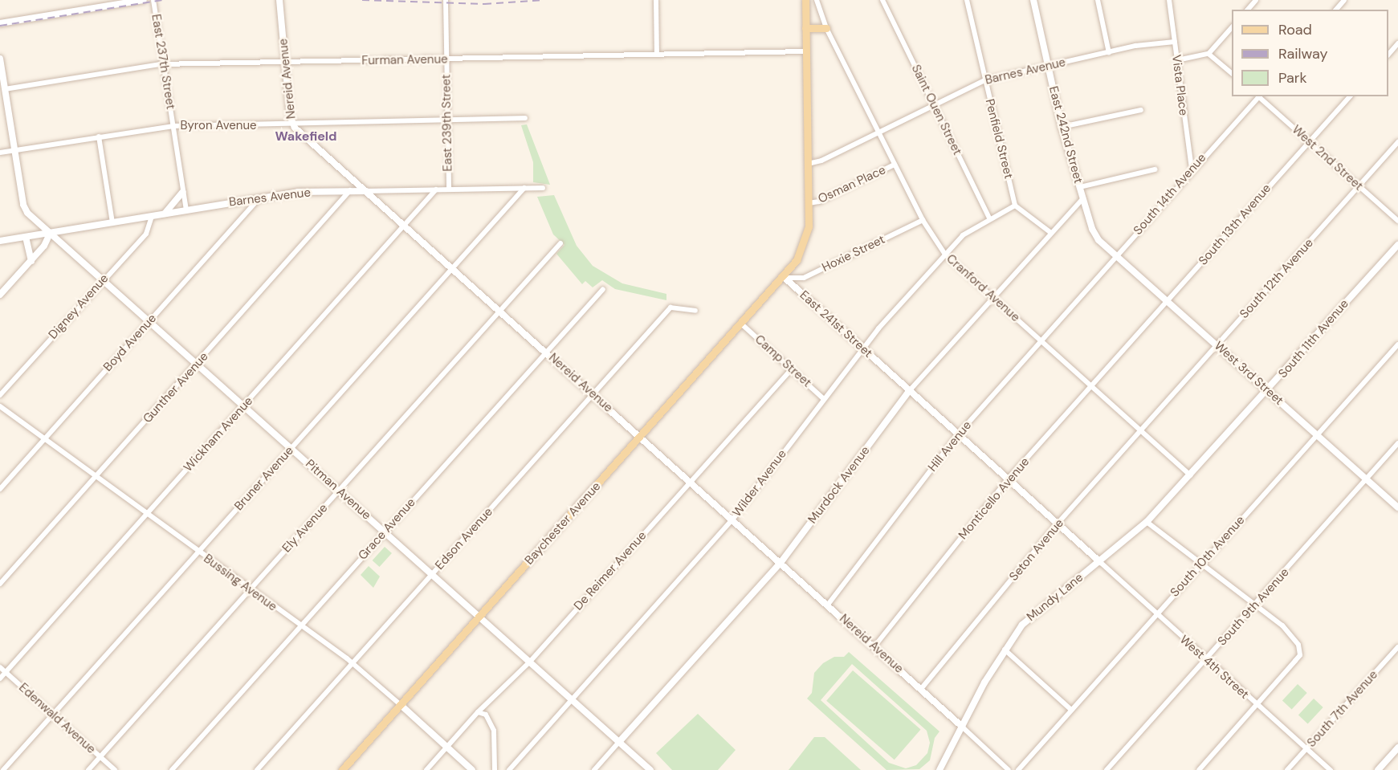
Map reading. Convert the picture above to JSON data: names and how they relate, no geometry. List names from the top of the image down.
{
  "streets": {
    "main road": ["Baychester Avenue"],
    "street": [
      "Furman Avenue",
      "East 237th Street",
      "Barnes Avenue",
      "Nereid Avenue",
      "Vista Place",
      "Saint Ouen Street",
      "East 239th Street",
      "Byron Avenue",
      "East 242nd Street",
      "Penfield Street",
      "West 2nd Street",
      "Osman Place",
      "South 14th Avenue",
      "South 13th Avenue",
      "Hoxie Street",
      "South 12th Avenue",
      "Cranford Avenue",
      "Digney Avenue",
      "East 241st Street",
      "South 11th Avenue",
      "Boyd Avenue",
      "Camp Street",
      "West 3rd Street",
      "Gunther Avenue",
      "Wickham Avenue",
      "Hill Avenue",
      "Bruner Avenue",
      "Wilder Avenue",
      "Murdock Avenue",
      "Pitman Avenue",
      "Monticello Avenue",
      "Ely Avenue",
      "Grace Avenue",
      "Edson Avenue",
      "Seton Avenue",
      "South 10th Avenue",
      "De Reimer Avenue",
      "Bussing Avenue",
      "Mundy Lane",
      "South 9th Avenue",
      "West 4th Street",
      "South 7th Avenue",
      "Edenwald Avenue"
    ]
  },
  "crossings": [
    ["Furman Avenue", "East 237th Street"],
    ["Furman Avenue", "Nereid Avenue"],
    ["Furman Avenue", "East 239th Street"],
    ["East 237th Street", "Barnes Avenue"],
    ["East 237th Street", "Byron Avenue"],
    ["Barnes Avenue", "Nereid Avenue"],
    ["Barnes Avenue", "Vista Place"],
    ["Barnes Avenue", "Saint Ouen Street"],
    ["Barnes Avenue", "East 239th Street"],
    ["Barnes Avenue", "East 242nd Street"],
    ["Barnes Avenue", "Penfield Street"],
    ["Barnes Avenue", "Cranford Avenue"],
    ["Barnes Avenue", "Digney Avenue"],
    ["Barnes Avenue", "Boyd Avenue"],
    ["Barnes Avenue", "Gunther Avenue"],
    ["Barnes Avenue", "Wickham Avenue"],
    ["Barnes Avenue", "Bruner Avenue"],
    ["Barnes Avenue", "Pitman Avenue"],
    ["Nereid Avenue", "Byron Avenue"],
    ["Nereid Avenue", "Wickham Avenue"],
    ["Nereid Avenue", "Hill Avenue"],
    ["Nereid Avenue", "Bruner Avenue"],
    ["Nereid Avenue", "Wilder Avenue"],
    ["Nereid Avenue", "Murdock Avenue"],
    ["Nereid Avenue", "Monticello Avenue"],
    ["Nereid Avenue", "Baychester Avenue"],
    ["Nereid Avenue", "Ely Avenue"],
    ["Nereid Avenue", "Grace Avenue"],
    ["Nereid Avenue", "Edson Avenue"],
    ["Nereid Avenue", "Seton Avenue"],
    ["Nereid Avenue", "De Reimer Avenue"],
    ["Nereid Avenue", "Mundy Lane"],
    ["Vista Place", "South 14th Avenue"],
    ["Saint Ouen Street", "Wilder Avenue"],
    ["East 239th Street", "Byron Avenue"],
    ["Byron Avenue", "Pitman Avenue"],
    ["East 242nd Street", "West 3rd Street"],
    ["East 242nd Street", "Murdock Avenue"],
    ["Penfield Street", "Wilder Avenue"],
    ["West 2nd Street", "South 13th Avenue"],
    ["West 2nd Street", "South 12th Avenue"],
    ["Osman Place", "Cranford Avenue"],
    ["South 14th Avenue", "West 3rd Street"],
    ["South 14th Avenue", "Hill Avenue"],
    ["South 13th Avenue", "West 3rd Street"],
    ["South 13th Avenue", "Monticello Avenue"],
    ["Hoxie Street", "Cranford Avenue"],
    ["Hoxie Street", "East 241st Street"],
    ["Hoxie Street", "Baychester Avenue"],
    ["South 12th Avenue", "West 3rd Street"],
    ["South 12th Avenue", "Seton Avenue"],
    ["Cranford Avenue", "South 11th Avenue"],
    ["Cranford Avenue", "Hill Avenue"],
    ["Cranford Avenue", "Wilder Avenue"],
    ["Cranford Avenue", "Murdock Avenue"],
    ["Cranford Avenue", "Monticello Avenue"],
    ["Cranford Avenue", "Seton Avenue"],
    ["Cranford Avenue", "Mundy Lane"],
    ["Digney Avenue", "Pitman Avenue"],
    ["East 241st Street", "Hill Avenue"],
    ["East 241st Street", "Wilder Avenue"],
    ["East 241st Street", "Murdock Avenue"],
    ["East 241st Street", "Monticello Avenue"],
    ["East 241st Street", "Baychester Avenue"],
    ["East 241st Street", "Seton Avenue"],
    ["East 241st Street", "Mundy Lane"],
    ["East 241st Street", "West 4th Street"],
    ["South 11th Avenue", "West 3rd Street"],
    ["South 11th Avenue", "Mundy Lane"],
    ["Boyd Avenue", "Pitman Avenue"],
    ["Boyd Avenue", "Bussing Avenue"],
    ["Camp Street", "Wilder Avenue"],
    ["Camp Street", "Baychester Avenue"],
    ["Camp Street", "De Reimer Avenue"],
    ["West 3rd Street", "South 10th Avenue"],
    ["West 3rd Street", "South 9th Avenue"],
    ["Gunther Avenue", "Pitman Avenue"],
    ["Gunther Avenue", "Bussing Avenue"],
    ["Wickham Avenue", "Pitman Avenue"],
    ["Wickham Avenue", "Bussing Avenue"],
    ["Wickham Avenue", "Edenwald Avenue"],
    ["Bruner Avenue", "Pitman Avenue"],
    ["Bruner Avenue", "Bussing Avenue"],
    ["Bruner Avenue", "Edenwald Avenue"],
    ["Wilder Avenue", "Pitman Avenue"],
    ["Murdock Avenue", "Pitman Avenue"],
    ["Pitman Avenue", "Baychester Avenue"],
    ["Pitman Avenue", "Ely Avenue"],
    ["Pitman Avenue", "Grace Avenue"],
    ["Pitman Avenue", "Edson Avenue"],
    ["Pitman Avenue", "De Reimer Avenue"],
    ["Baychester Avenue", "Bussing Avenue"],
    ["Ely Avenue", "Bussing Avenue"],
    ["Ely Avenue", "Edenwald Avenue"],
    ["Grace Avenue", "Bussing Avenue"],
    ["Edson Avenue", "Bussing Avenue"],
    ["South 10th Avenue", "West 4th Street"],
    ["De Reimer Avenue", "Bussing Avenue"],
    ["Mundy Lane", "West 4th Street"],
    ["South 9th Avenue", "West 4th Street"],
    ["West 4th Street", "South 7th Avenue"]
  ],
  "districts": ["Wakefield"],
  "legend": ["Road", "Railway", "Park"]
}
